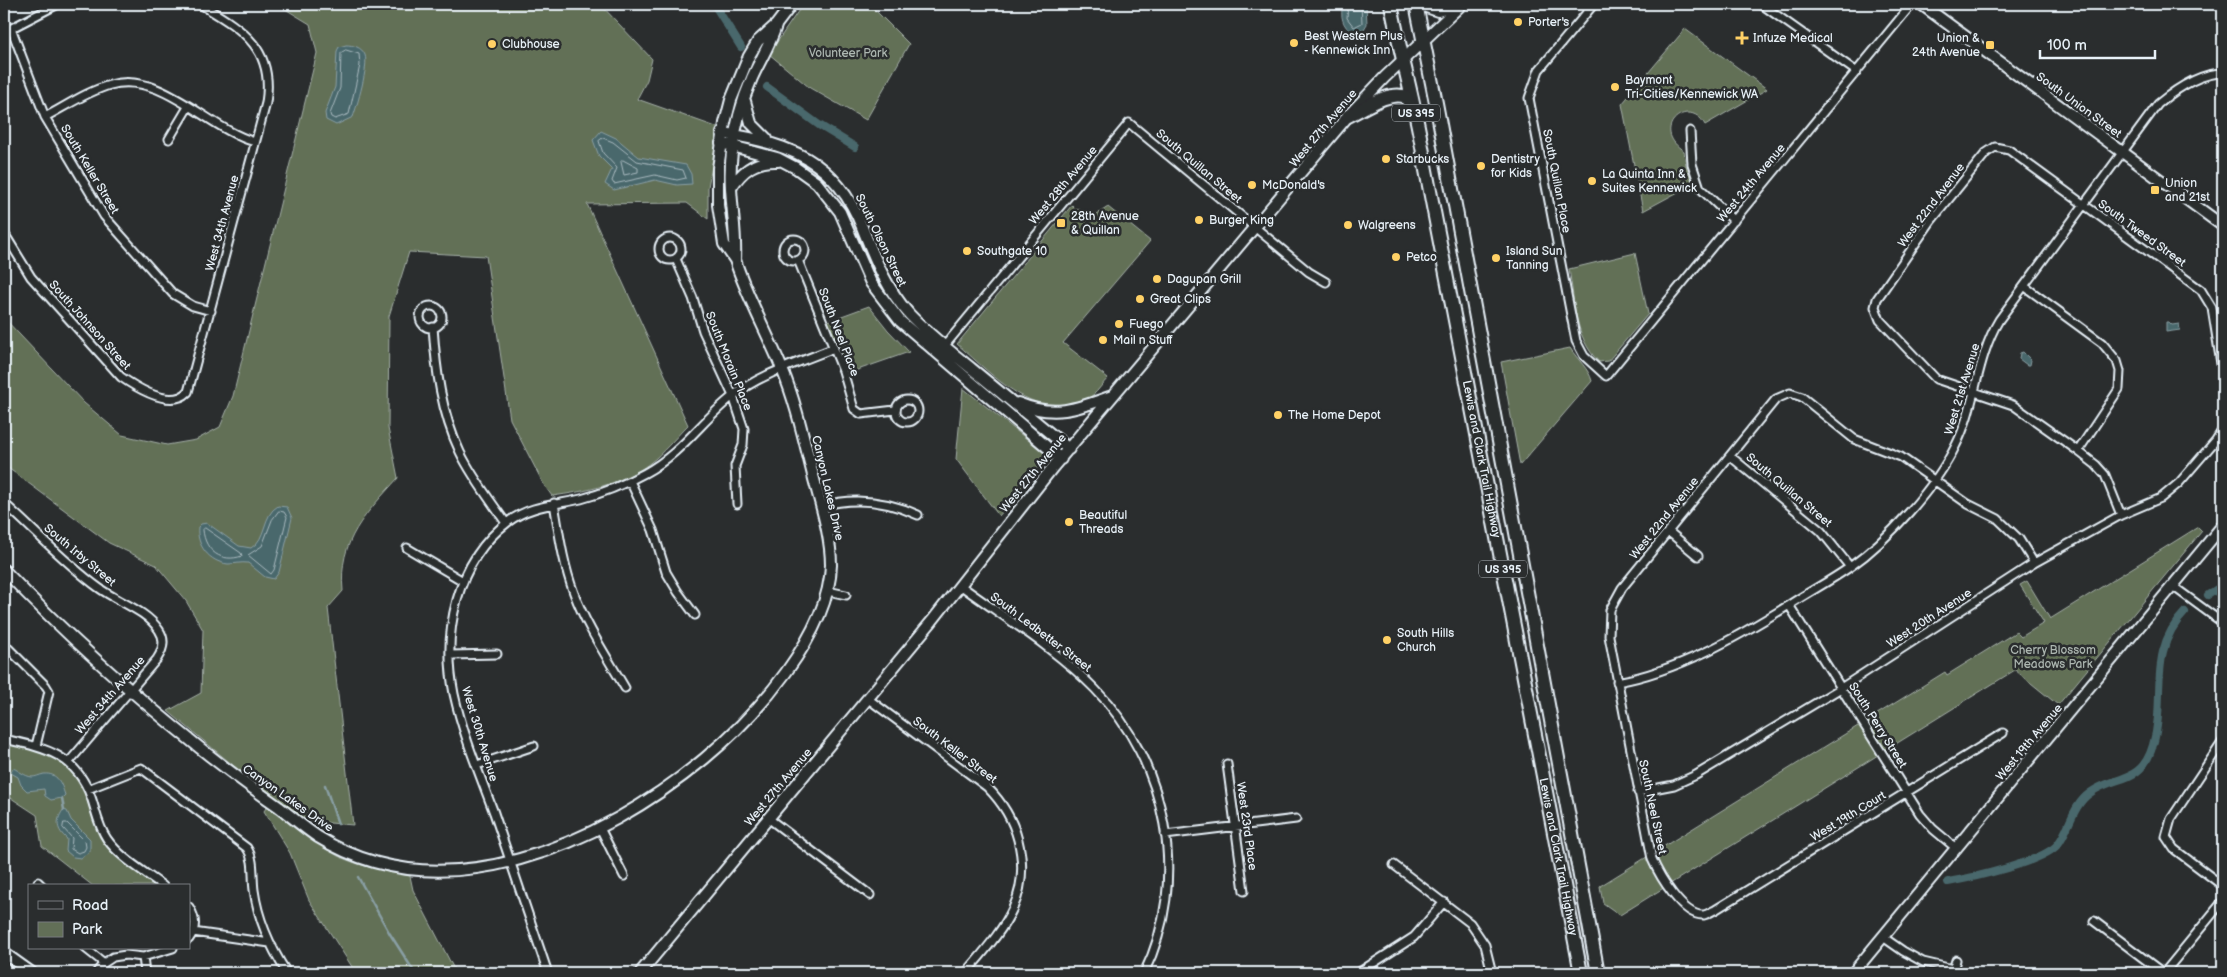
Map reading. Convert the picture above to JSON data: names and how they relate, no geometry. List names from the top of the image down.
{
  "streets": {
    "highway": ["US 395", "Lewis and Clark Trail Highway"],
    "street": [
      "South Union Street",
      "West 27th Avenue",
      "South Quillan Street",
      "South Keller Street",
      "South Quillan Place",
      "West 24th Avenue",
      "West 28th Avenue",
      "West 22nd Avenue",
      "West 34th Avenue",
      "South Tweed Street",
      "South Olson Street",
      "South Johnson Street",
      "South Neel Place",
      "South Morain Place",
      "West 21st Avenue",
      "Canyon Lakes Drive",
      "South Irby Street",
      "West 20th Avenue",
      "South Ledbetter Street",
      "South Perry Street",
      "West 30th Avenue",
      "West 19th Avenue",
      "South Neel Street",
      "West 19th Court",
      "West 23rd Place"
    ]
  },
  "crossings": [
    ["South Union Street", "West 21st Avenue"],
    ["West 27th Avenue", "South Quillan Street"],
    ["West 27th Avenue", "South Keller Street"],
    ["West 27th Avenue", "South Olson Street"],
    ["West 27th Avenue", "Lewis and Clark Trail Highway"],
    ["West 27th Avenue", "South Ledbetter Street"],
    ["South Quillan Street", "West 28th Avenue"],
    ["South Quillan Street", "West 22nd Avenue"],
    ["South Quillan Street", "West 21st Avenue"],
    ["South Keller Street", "West 34th Avenue"],
    ["South Quillan Place", "West 24th Avenue"],
    ["West 28th Avenue", "South Olson Street"],
    ["West 22nd Avenue", "South Tweed Street"],
    ["West 22nd Avenue", "West 21st Avenue"],
    ["West 22nd Avenue", "South Neel Street"],
    ["West 34th Avenue", "South Johnson Street"],
    ["West 34th Avenue", "Canyon Lakes Drive"],
    ["West 34th Avenue", "South Irby Street"],
    ["South Tweed Street", "West 21st Avenue"],
    ["South Olson Street", "Canyon Lakes Drive"],
    ["South Neel Place", "West 30th Avenue"],
    ["South Morain Place", "West 30th Avenue"],
    ["West 21st Avenue", "South Perry Street"],
    ["West 21st Avenue", "South Neel Street"],
    ["Canyon Lakes Drive", "West 30th Avenue"],
    ["West 20th Avenue", "South Perry Street"],
    ["West 20th Avenue", "South Neel Street"],
    ["South Perry Street", "West 19th Avenue"],
    ["South Perry Street", "West 19th Court"],
    ["South Neel Street", "West 19th Court"]
  ],
  "parks": ["Volunteer Park", "Cherry Blossom Meadows Park"],
  "places": {
    "other": [
      "Porter's",
      "Best Western Plus - Kennewick Inn",
      "Clubhouse",
      "Baymont Tri-Cities/Kennewick WA",
      "Starbucks",
      "Dentistry for Kids",
      "La Quinta Inn & Suites Kennewick",
      "McDonald's",
      "Burger King",
      "Walgreens",
      "Southgate 10",
      "Petco",
      "Island Sun Tanning",
      "Dagupan Grill",
      "Great Clips",
      "Fuego",
      "Mail n Stuff",
      "The Home Depot",
      "Beautiful Threads",
      "South Hills Church"
    ],
    "health": ["Infuze Medical"],
    "transit": ["Union & 24th Avenue", "Union and 21st", "28th Avenue & Quillan"]
  },
  "legend": ["Road", "Park"],
  "scale_bar": "100 m"
}
